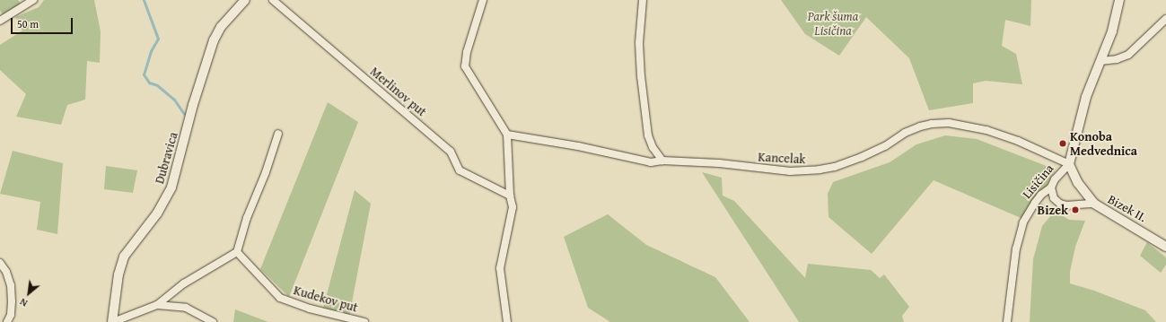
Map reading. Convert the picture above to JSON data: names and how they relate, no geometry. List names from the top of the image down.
{
  "streets": {
    "street": [
      "Merlinov put",
      "Dubravica",
      "Kancelak",
      "Lisičina",
      "Bizek II.",
      "Kudekov put"
    ]
  },
  "crossings": [
    ["Kancelak", "Lisičina"],
    ["Kancelak", "Bizek II."],
    ["Lisičina", "Bizek II."]
  ],
  "parks": ["Park šuma Lisičina"],
  "places": ["Konoba Medvednica", "Bizek"],
  "scale_bar": "50 m",
  "north": "bottom left"
}
